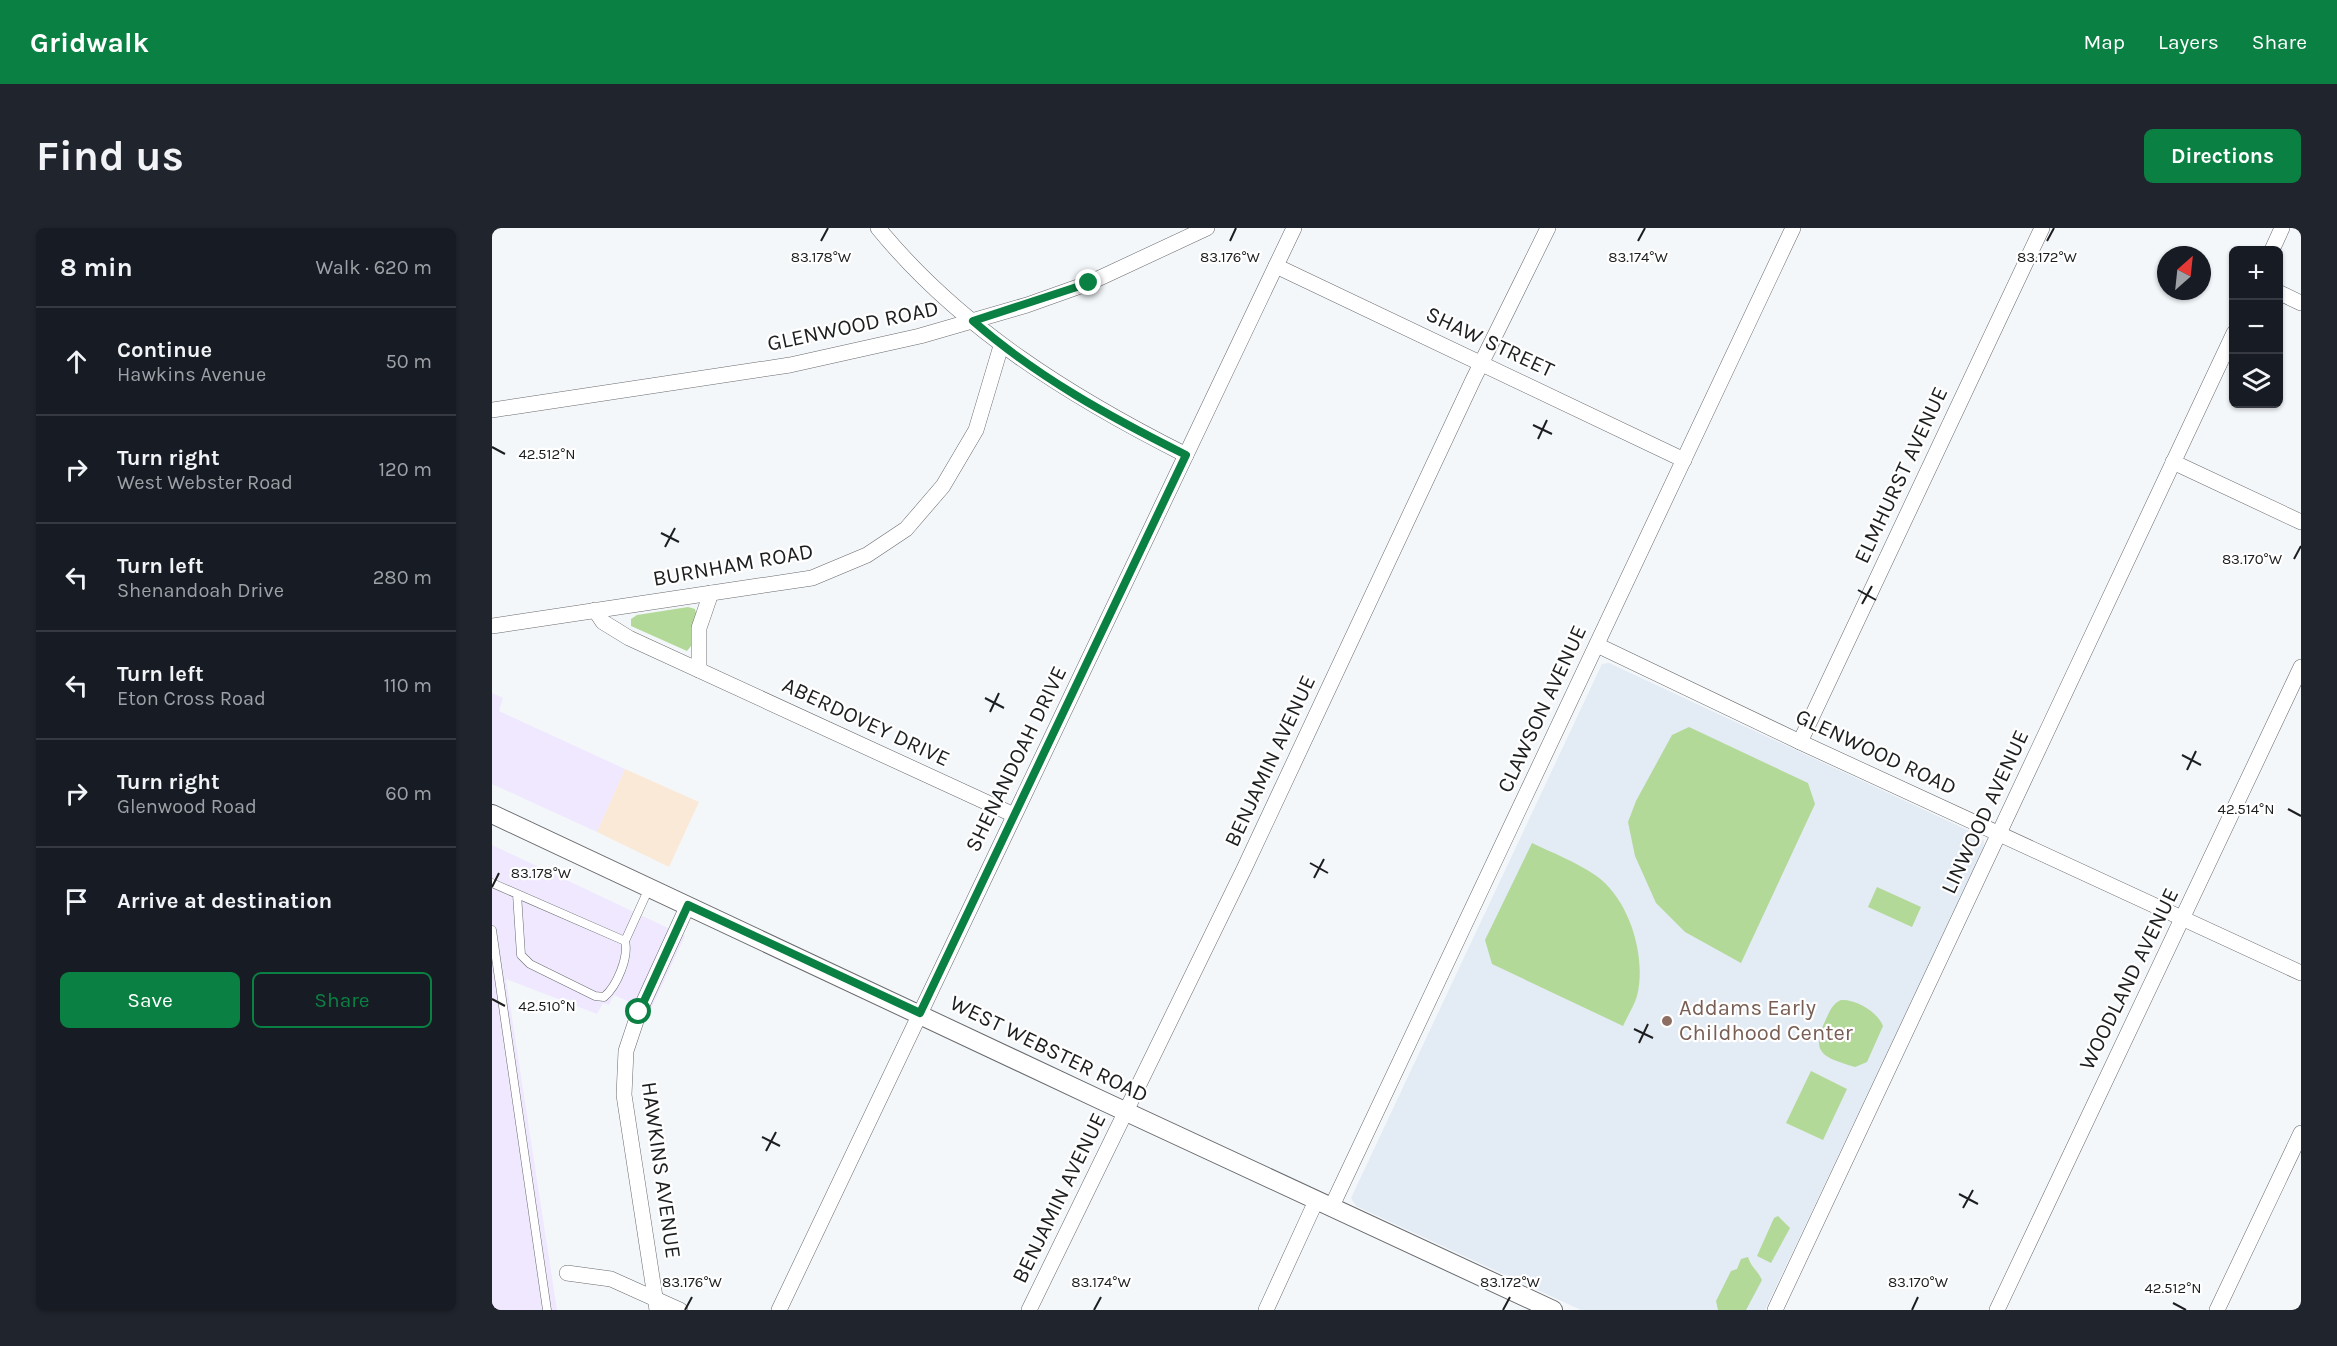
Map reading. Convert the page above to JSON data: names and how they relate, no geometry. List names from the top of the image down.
{
  "streets": {
    "street": [
      "GLENWOOD ROAD",
      "SHAW STREET",
      "ELMHURST AVENUE",
      "BURNHAM ROAD",
      "CLAWSON AVENUE",
      "ABERDOVEY DRIVE",
      "SHENANDOAH DRIVE",
      "BENJAMIN AVENUE",
      "LINWOOD AVENUE",
      "WOODLAND AVENUE",
      "WEST WEBSTER ROAD",
      "HAWKINS AVENUE"
    ]
  },
  "crossings": [
    ["GLENWOOD ROAD", "ELMHURST AVENUE"],
    ["GLENWOOD ROAD", "CLAWSON AVENUE"],
    ["GLENWOOD ROAD", "LINWOOD AVENUE"],
    ["GLENWOOD ROAD", "WOODLAND AVENUE"],
    ["SHAW STREET", "CLAWSON AVENUE"],
    ["SHAW STREET", "SHENANDOAH DRIVE"],
    ["SHAW STREET", "BENJAMIN AVENUE"],
    ["BURNHAM ROAD", "ABERDOVEY DRIVE"],
    ["CLAWSON AVENUE", "WEST WEBSTER ROAD"],
    ["ABERDOVEY DRIVE", "SHENANDOAH DRIVE"],
    ["SHENANDOAH DRIVE", "WEST WEBSTER ROAD"],
    ["BENJAMIN AVENUE", "WEST WEBSTER ROAD"],
    ["WEST WEBSTER ROAD", "HAWKINS AVENUE"]
  ],
  "places": ["Addams Early Childhood Center"],
  "north": "top right",
  "page": {
    "header": "Gridwalk",
    "nav": ["Map", "Layers", "Share"],
    "buttons": [
      "Directions",
      ["Save", "Share"]
    ],
    "title": "Find us",
    "heading": ["8 min", "Walk · 620 m"],
    "map_buttons": ["+", "−"],
    "list": [
      ["Continue", "Hawkins Avenue", "50 m"],
      ["Turn right", "West Webster Road", "120 m"],
      ["Turn left", "Shenandoah Drive", "280 m"],
      ["Turn left", "Eton Cross Road", "110 m"],
      ["Turn right", "Glenwood Road", "60 m"],
      "Arrive at destination"
    ]
  },
  "coordinates": [
    "83.178°W",
    "83.176°W",
    "83.174°W",
    "83.172°W",
    "42.512°N",
    "83.170°W",
    "42.514°N",
    "42.510°N"
  ]
}
